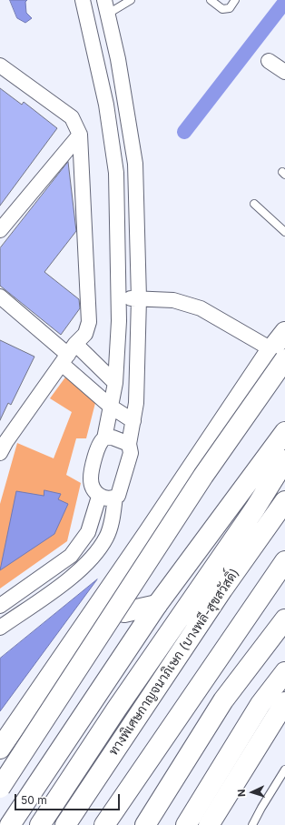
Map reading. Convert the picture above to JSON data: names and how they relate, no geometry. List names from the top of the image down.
{
  "streets": {
    "main road": ["ทางพิเศษกาญจนาภิเษก (บางพลี-สุขสวัสดิ์)"]
  },
  "scale_bar": "50 m",
  "north": "left"
}
